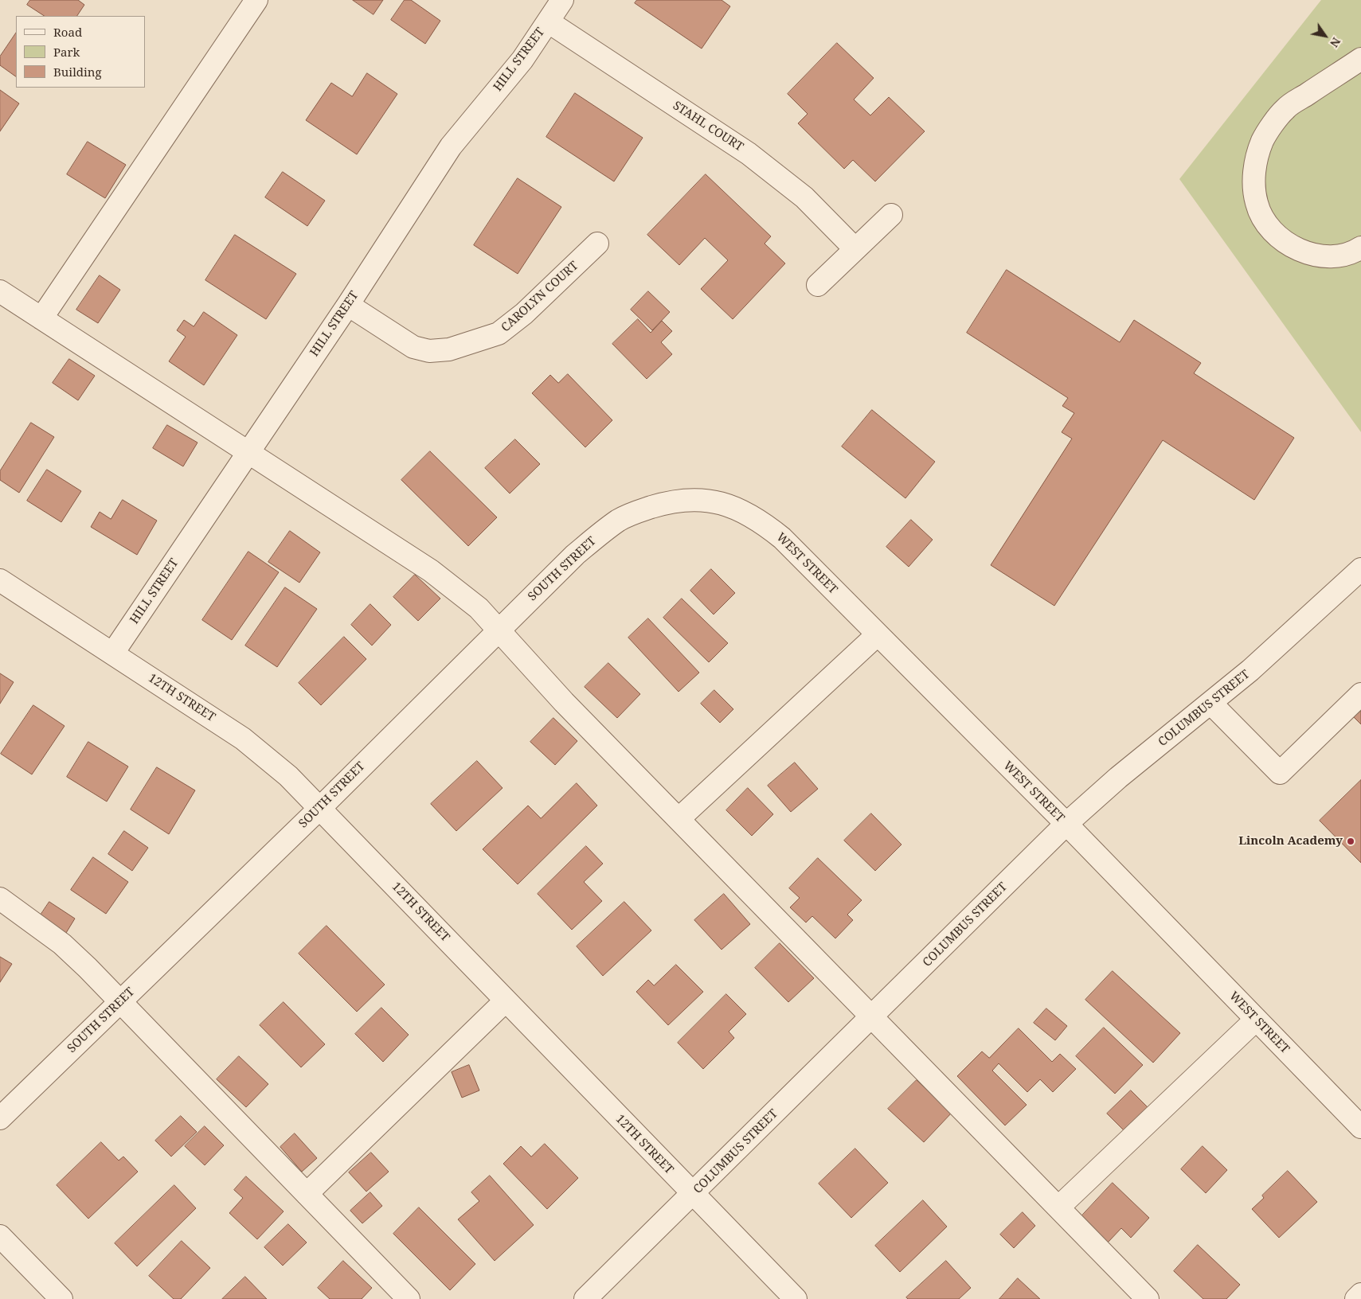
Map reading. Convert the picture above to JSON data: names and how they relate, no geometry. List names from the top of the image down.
{
  "streets": {
    "street": [
      "HILL STREET",
      "STAHL COURT",
      "CAROLYN COURT",
      "WEST STREET",
      "SOUTH STREET",
      "12TH STREET",
      "COLUMBUS STREET"
    ]
  },
  "crossings": [
    ["HILL STREET", "STAHL COURT"],
    ["HILL STREET", "CAROLYN COURT"],
    ["HILL STREET", "12TH STREET"],
    ["WEST STREET", "SOUTH STREET"],
    ["WEST STREET", "COLUMBUS STREET"],
    ["SOUTH STREET", "12TH STREET"],
    ["12TH STREET", "COLUMBUS STREET"]
  ],
  "places": ["Lincoln Academy"],
  "legend": ["Road", "Park", "Building"],
  "north": "bottom right"
}
